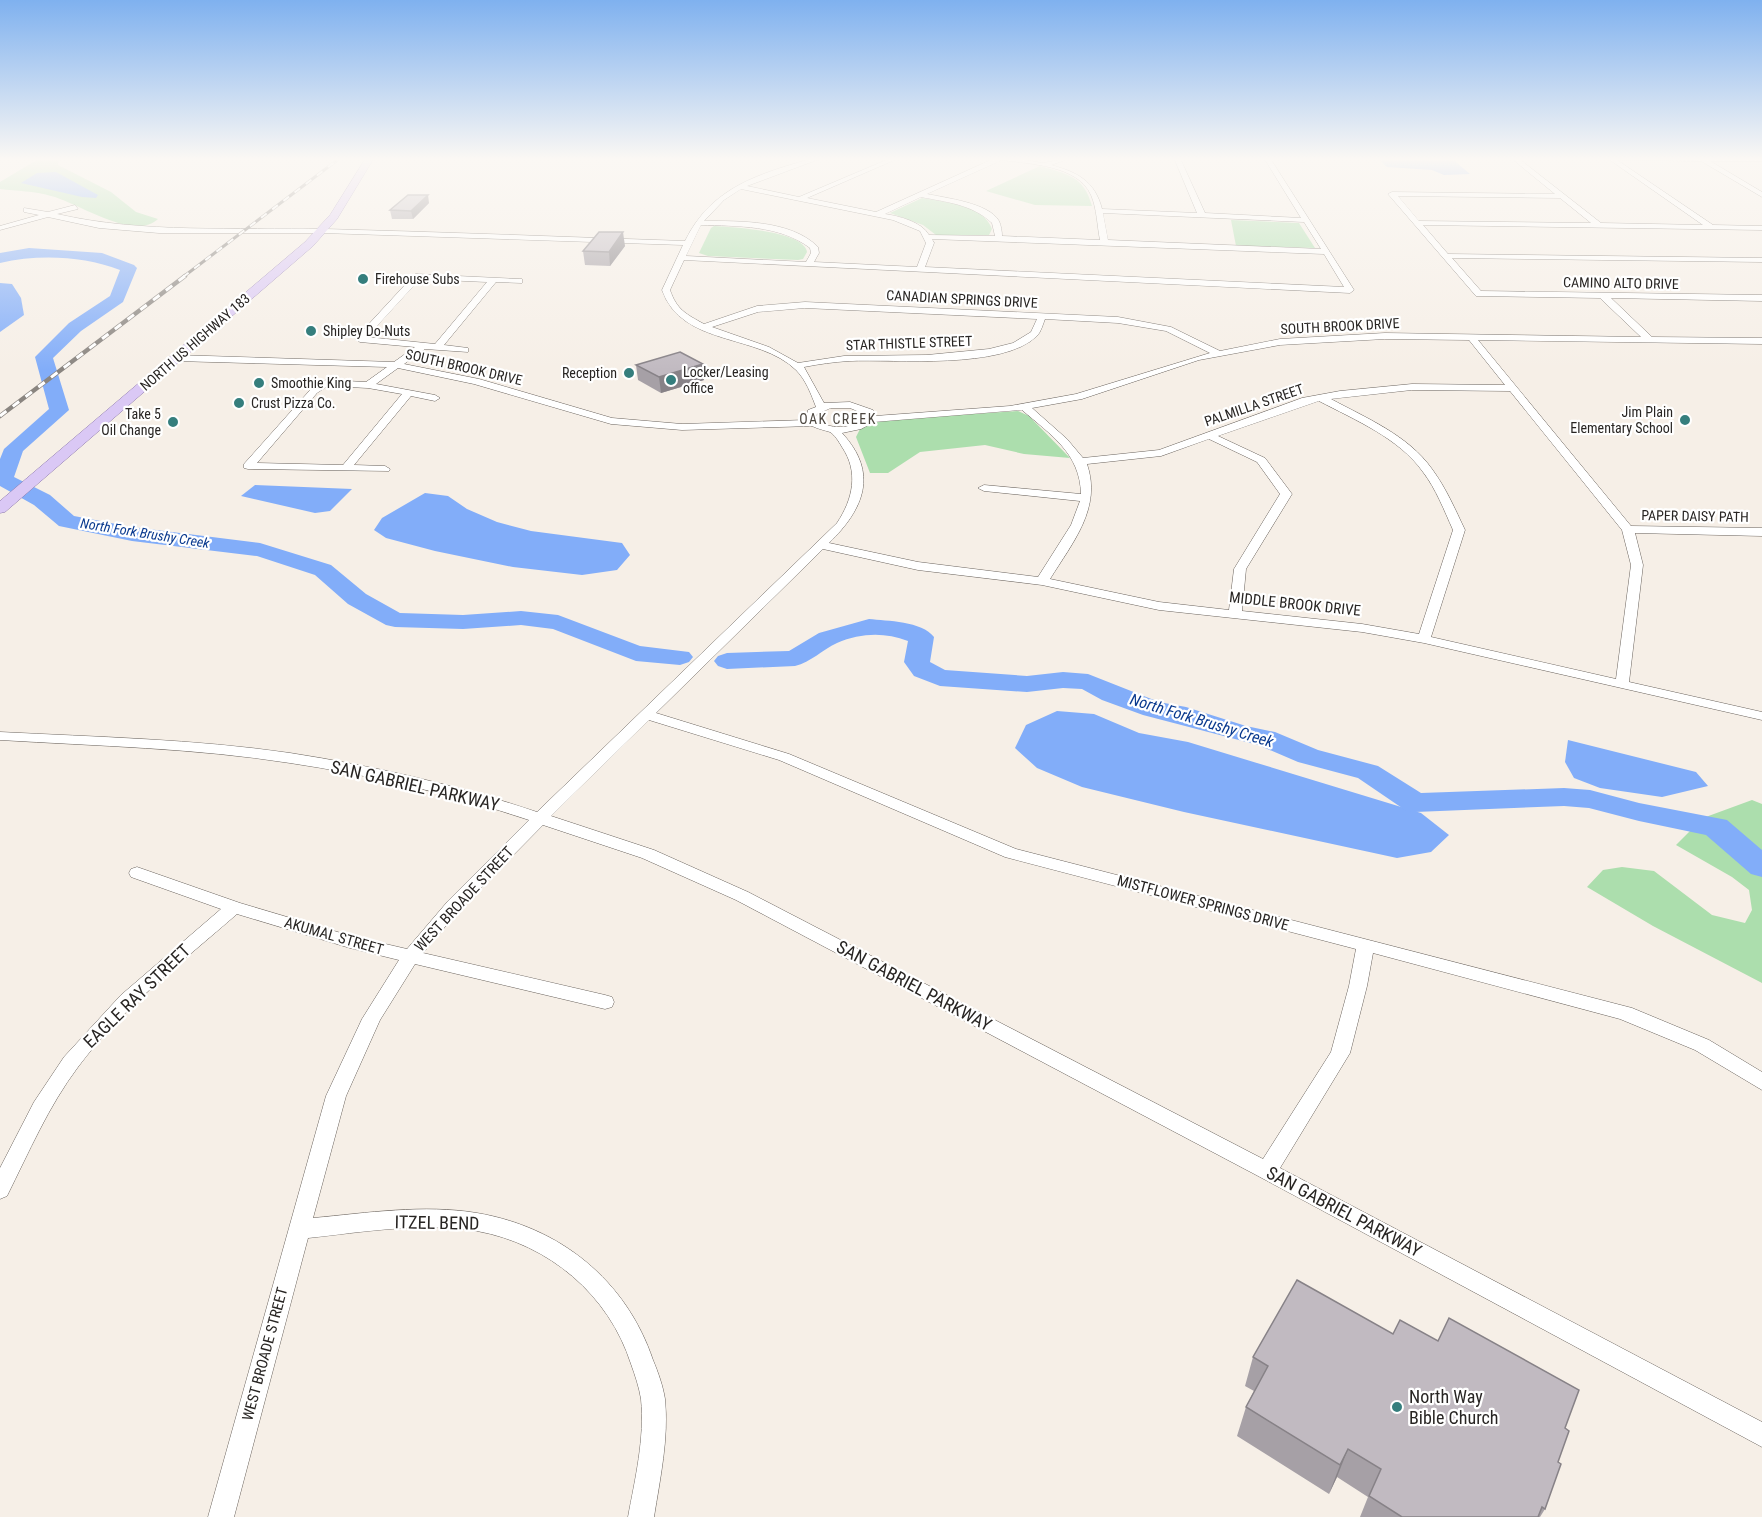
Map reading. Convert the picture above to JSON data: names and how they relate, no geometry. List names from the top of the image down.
{
  "streets": {
    "main road": ["NORTH US HIGHWAY 183"],
    "street": [
      "CAMINO ALTO DRIVE",
      "CANADIAN SPRINGS DRIVE",
      "SOUTH BROOK DRIVE",
      "STAR THISTLE STREET",
      "PALMILLA STREET",
      "PAPER DAISY PATH",
      "MIDDLE BROOK DRIVE",
      "SAN GABRIEL PARKWAY",
      "WEST BROADE STREET",
      "MISTFLOWER SPRINGS DRIVE",
      "AKUMAL STREET",
      "EAGLE RAY STREET",
      "ITZEL BEND"
    ]
  },
  "crossings": [
    ["CANADIAN SPRINGS DRIVE", "SOUTH BROOK DRIVE"],
    ["CANADIAN SPRINGS DRIVE", "STAR THISTLE STREET"],
    ["SOUTH BROOK DRIVE", "NORTH US HIGHWAY 183"],
    ["MIDDLE BROOK DRIVE", "WEST BROADE STREET"],
    ["SAN GABRIEL PARKWAY", "WEST BROADE STREET"],
    ["WEST BROADE STREET", "MISTFLOWER SPRINGS DRIVE"],
    ["WEST BROADE STREET", "AKUMAL STREET"],
    ["WEST BROADE STREET", "ITZEL BEND"],
    ["AKUMAL STREET", "EAGLE RAY STREET"]
  ],
  "districts": ["OAK CREEK"],
  "water": ["North Fork Brushy Creek"],
  "places": [
    "Firehouse Subs",
    "Shipley Do-Nuts",
    "Reception",
    "Locker/Leasing office",
    "Smoothie King",
    "Crust Pizza Co.",
    "Jim Plain Elementary School",
    "Take 5 Oil Change",
    "North Way Bible Church"
  ]
}
